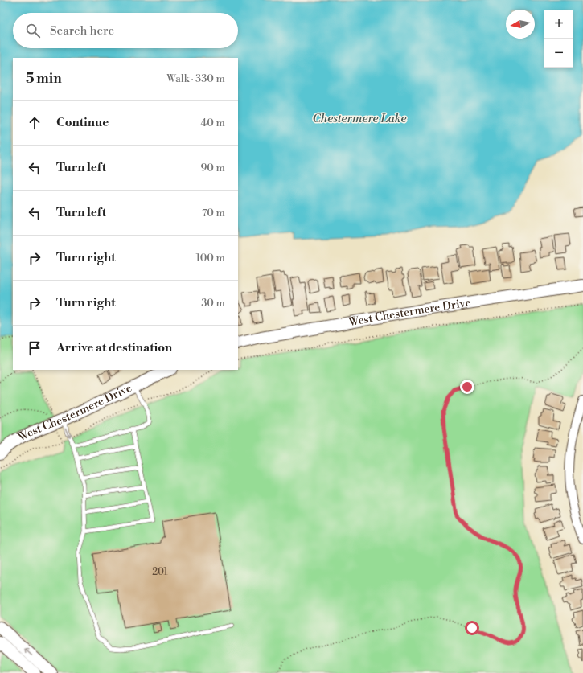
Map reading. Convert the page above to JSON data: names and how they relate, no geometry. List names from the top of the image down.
{
  "streets": {
    "street": ["West Chestermere Drive"]
  },
  "water": ["Chestermere Lake"],
  "house_numbers": ["201"],
  "north": "left",
  "page": {
    "map_buttons": ["+", "−"],
    "search": "Search here",
    "heading": ["5 min", "Walk · 330 m"],
    "list": [
      ["Continue", "40 m"],
      ["Turn left", "90 m"],
      ["Turn left", "70 m"],
      ["Turn right", "100 m"],
      ["Turn right", "30 m"],
      "Arrive at destination"
    ]
  }
}
